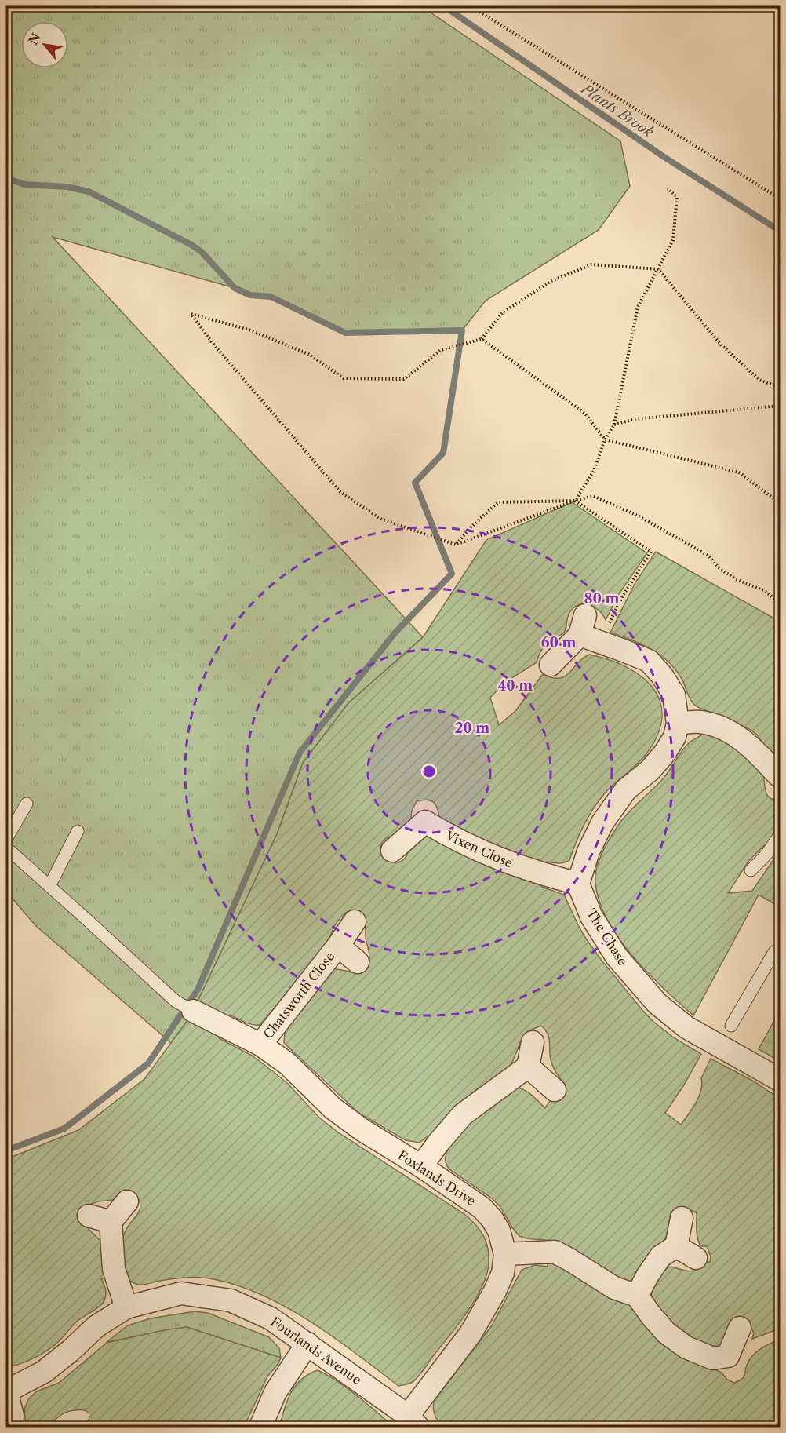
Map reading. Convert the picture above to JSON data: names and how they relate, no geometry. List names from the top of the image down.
{
  "streets": {
    "street": [
      "Vixen Close",
      "The Chase",
      "Chatsworth Close",
      "Foxlands Drive",
      "Fourlands Avenue"
    ]
  },
  "crossings": [
    ["Vixen Close", "The Chase"],
    ["Chatsworth Close", "Foxlands Drive"],
    ["Foxlands Drive", "Fourlands Avenue"]
  ],
  "water": ["Plants Brook"],
  "north": "top left",
  "rings": [
    "80 m",
    "60 m",
    "40 m",
    "20 m"
  ]
}
